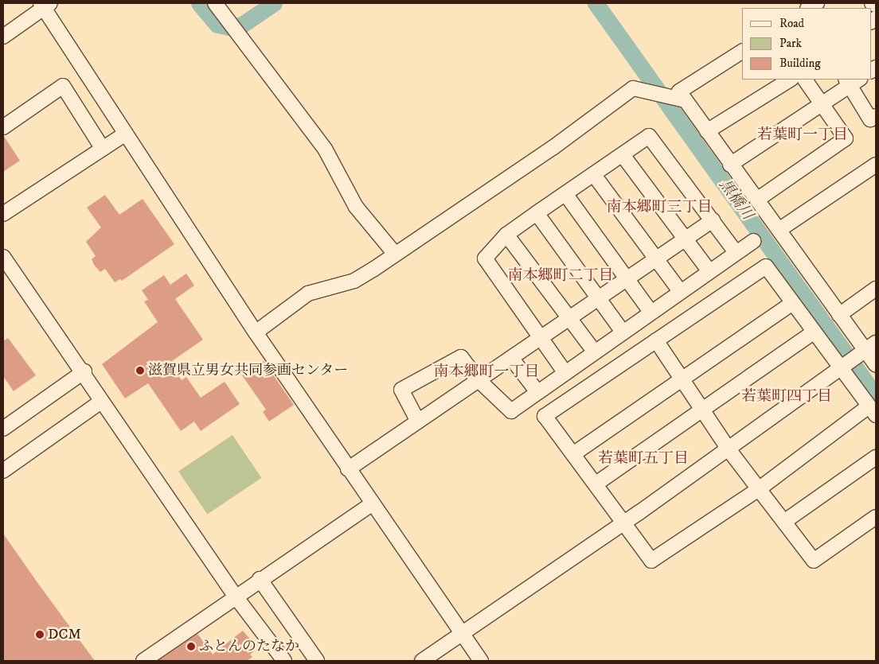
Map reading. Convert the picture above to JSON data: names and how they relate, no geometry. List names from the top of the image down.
{
  "districts": [
    "若葉町一丁目",
    "南本郷町三丁目",
    "南本郷町二丁目",
    "南本郷町一丁目",
    "若葉町四丁目",
    "若葉町五丁目"
  ],
  "water": ["黒橋川"],
  "places": ["滋賀県立男女共同参画センター", "DCM", "ふとんのたなか"],
  "legend": ["Road", "Park", "Building"]
}
